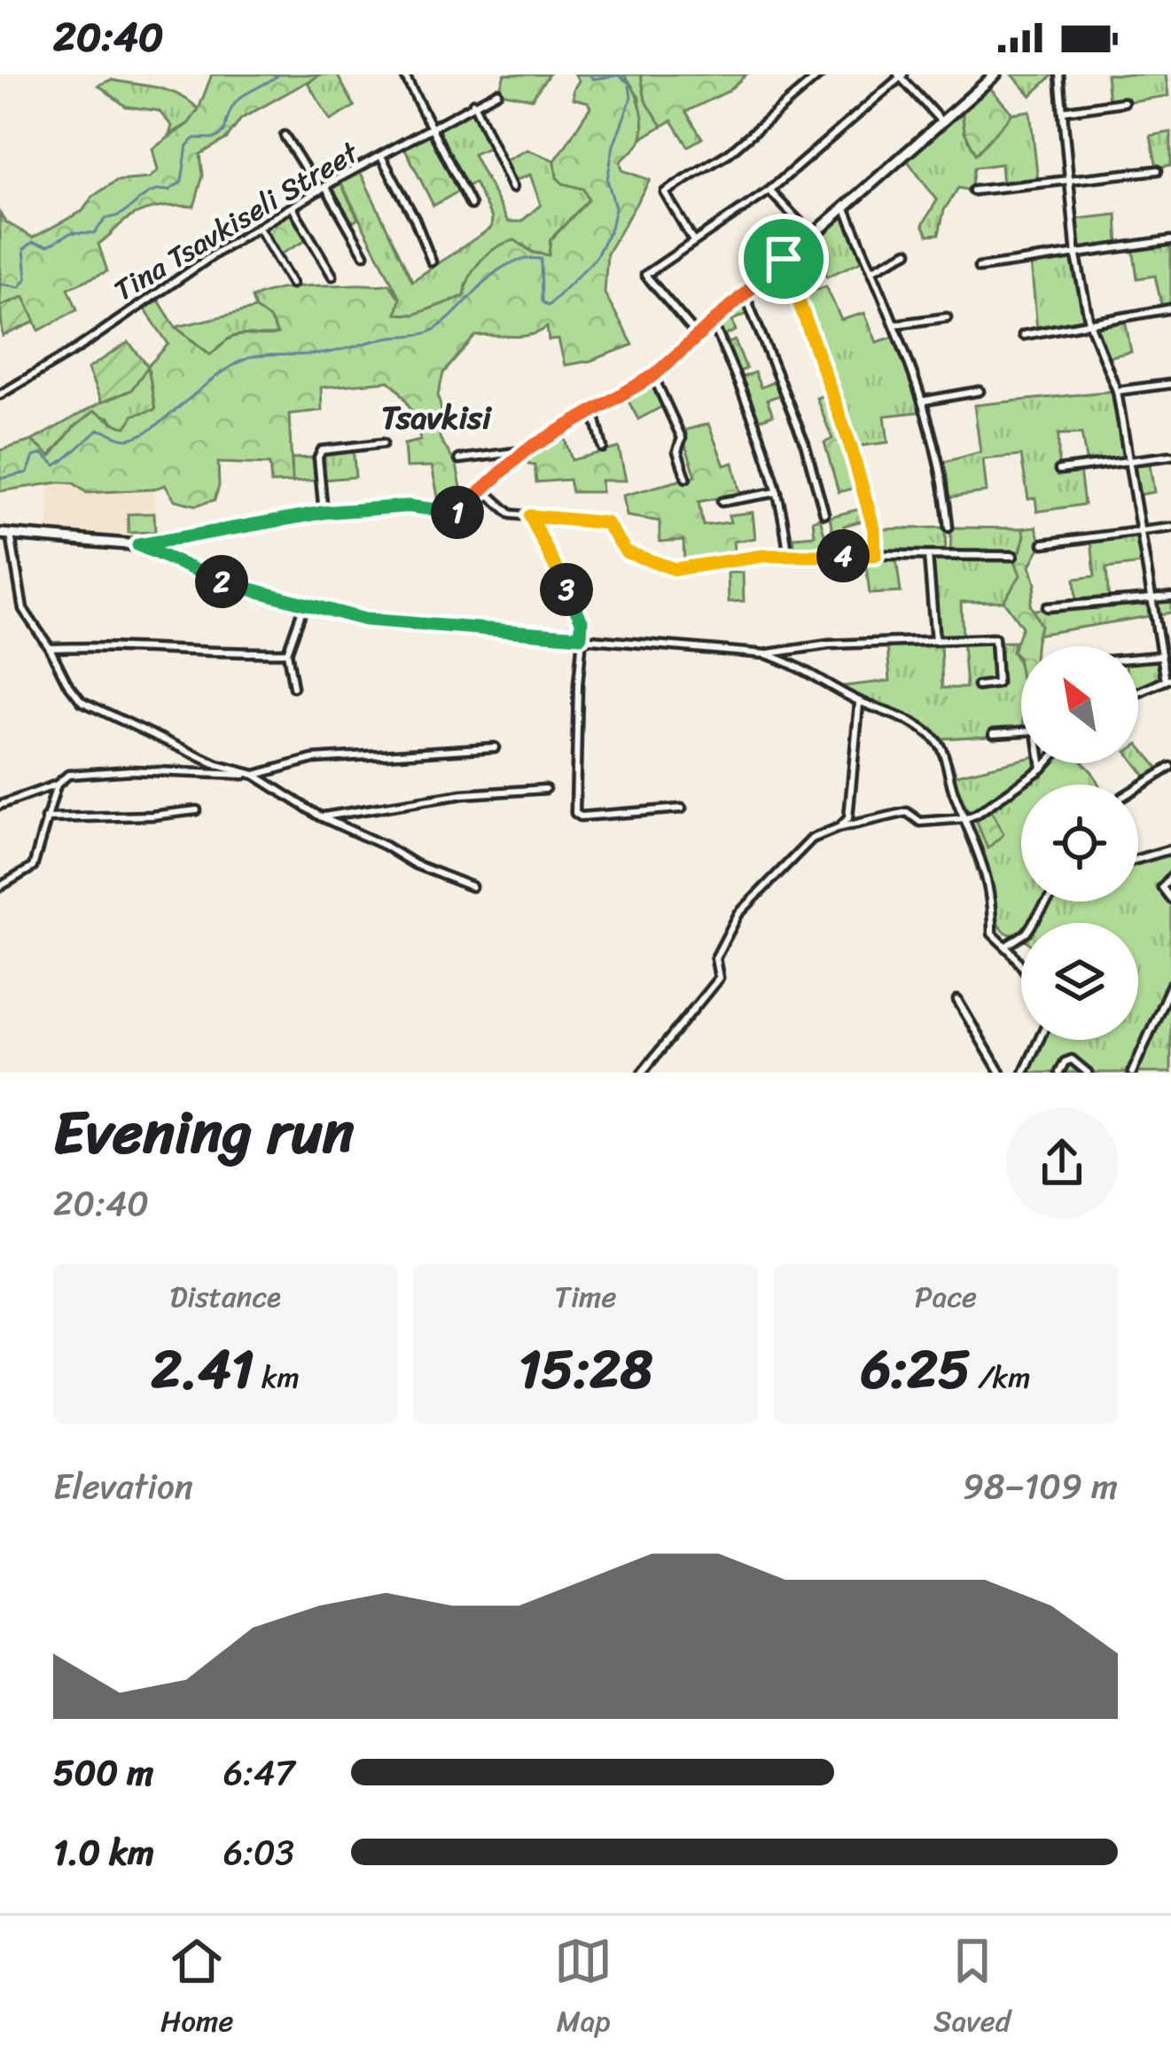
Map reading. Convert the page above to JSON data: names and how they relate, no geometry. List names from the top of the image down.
{
  "streets": {
    "street": ["Tina Tsavkiseli Street"]
  },
  "districts": ["Tsavkisi"],
  "north": "top left",
  "page": {
    "status": "20:40",
    "pins": [
      "1",
      "4",
      "2",
      "3"
    ],
    "heading": ["Evening run", "20:40"],
    "stats": [
      ["Distance", "2.41 km"],
      ["Time", "15:28"],
      ["Pace", "6:25 /km"]
    ],
    "chart": ["Elevation", "98–109 m"],
    "list": [
      {
        "name": "500 m",
        "note": "6:47"
      },
      {
        "name": "1.0 km",
        "note": "6:03"
      }
    ],
    "tabs": ["Home", "Map", "Saved"]
  }
}
